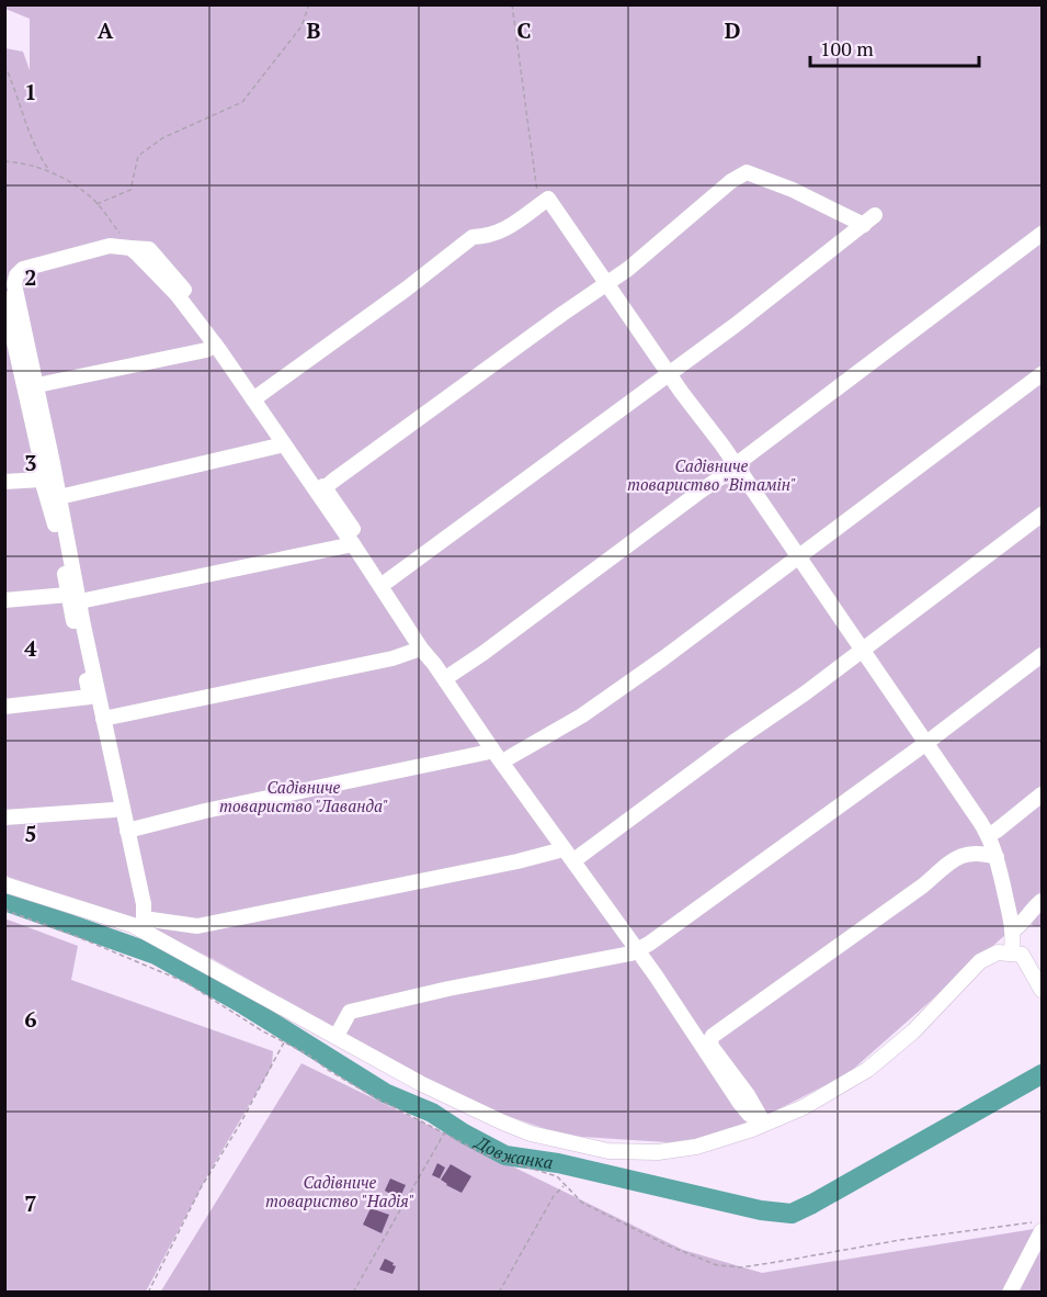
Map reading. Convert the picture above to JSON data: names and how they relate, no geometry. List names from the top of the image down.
{
  "water": ["Довжанка"],
  "parks": ["Садівниче товариство \"Вітамін\"", "Садівниче товариство \"Лаванда\"", "Садівниче товариство \"Надія\""],
  "scale_bar": "100 m",
  "grid": {
    "columns": [
      "A",
      "B",
      "C",
      "D"
    ],
    "rows": [
      "1",
      "2",
      "3",
      "4",
      "5",
      "6",
      "7"
    ]
  }
}
